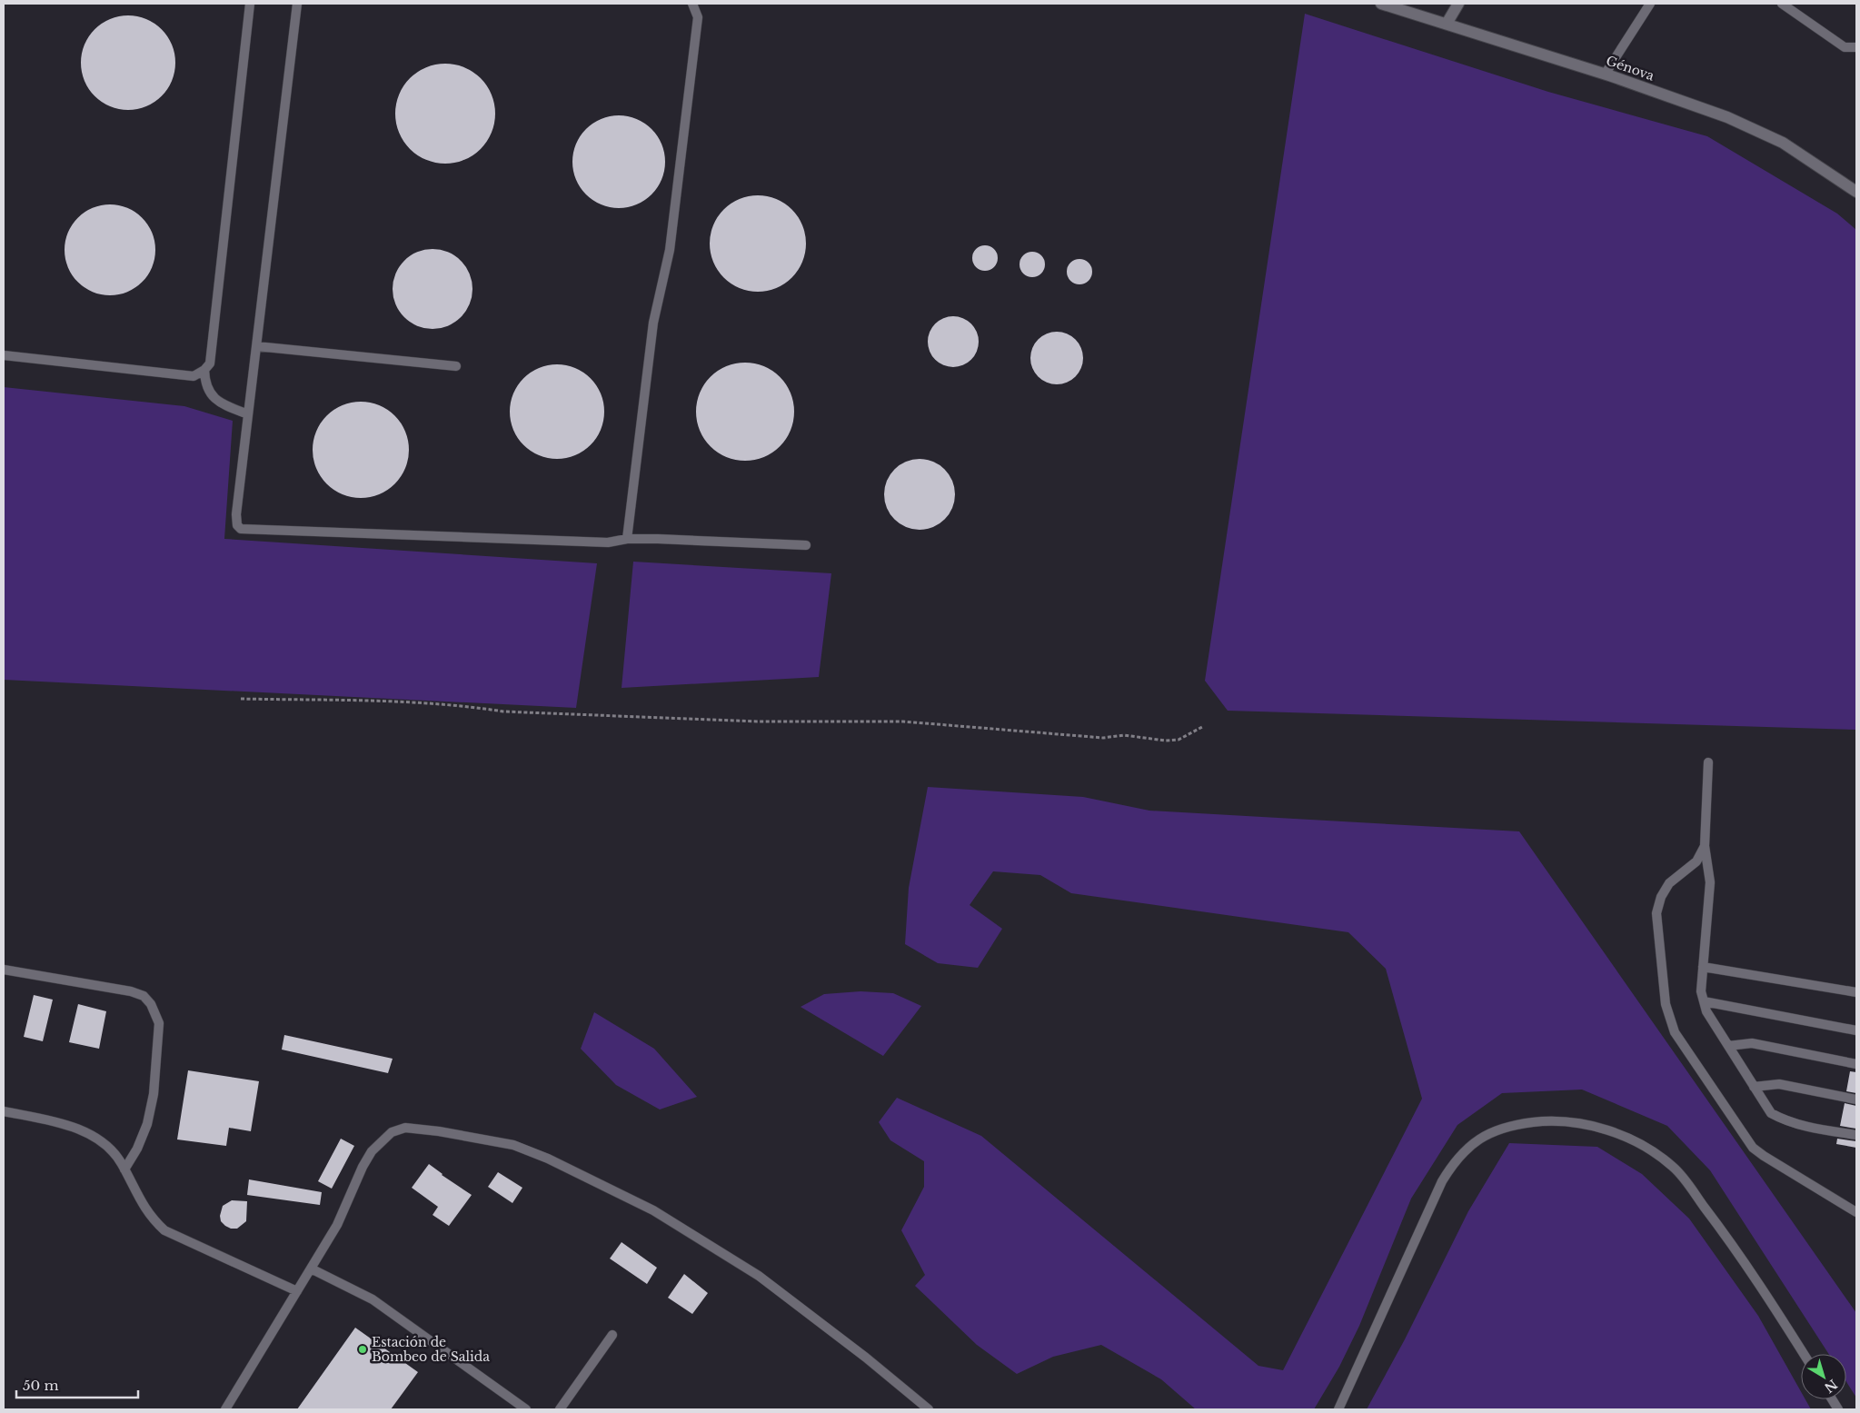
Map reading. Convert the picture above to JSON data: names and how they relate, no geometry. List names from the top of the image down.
{
  "streets": {
    "street": ["Génova"]
  },
  "places": ["Estación de Bombeo de Salida"],
  "scale_bar": "50 m",
  "north": "bottom right"
}
